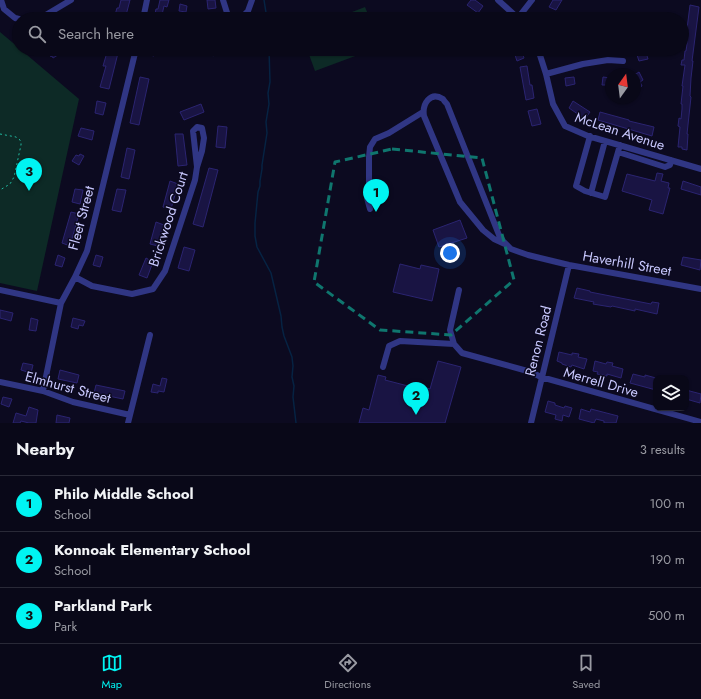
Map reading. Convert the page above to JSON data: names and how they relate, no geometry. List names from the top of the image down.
{
  "streets": {
    "street": [
      "McLean Avenue",
      "Fleet Street",
      "Brickwood Court",
      "Haverhill Street",
      "Renon Road",
      "Merrell Drive",
      "Elmhurst Street"
    ]
  },
  "crossings": [
    ["Fleet Street", "Brickwood Court"],
    ["Fleet Street", "Elmhurst Street"],
    ["Haverhill Street", "Renon Road"],
    ["Renon Road", "Merrell Drive"]
  ],
  "north": "top",
  "page": {
    "search": "Search here",
    "pins": ["3", "1", "2"],
    "heading": ["Nearby", "3 results"],
    "list": [
      {
        "mark": "1",
        "name": "Philo Middle School",
        "note": "School",
        "value": "100 m"
      },
      {
        "mark": "2",
        "name": "Konnoak Elementary School",
        "note": "School",
        "value": "190 m"
      },
      {
        "mark": "3",
        "name": "Parkland Park",
        "note": "Park",
        "value": "500 m"
      }
    ],
    "nav": ["Map", "Directions", "Saved"]
  }
}
